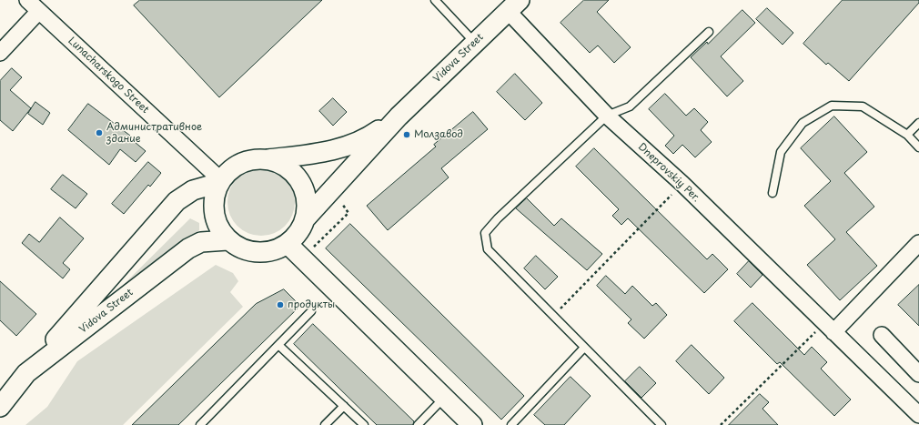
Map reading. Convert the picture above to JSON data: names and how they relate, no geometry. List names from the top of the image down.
{
  "streets": {
    "street": ["Vidova Street", "Lunacharskogo Street", "Dneprovskiy Per."]
  },
  "crossings": [
    ["Vidova Street", "Lunacharskogo Street"],
    ["Vidova Street", "Dneprovskiy Per."]
  ],
  "places": ["Административное здание", "Молзавод", "продукты"]
}
